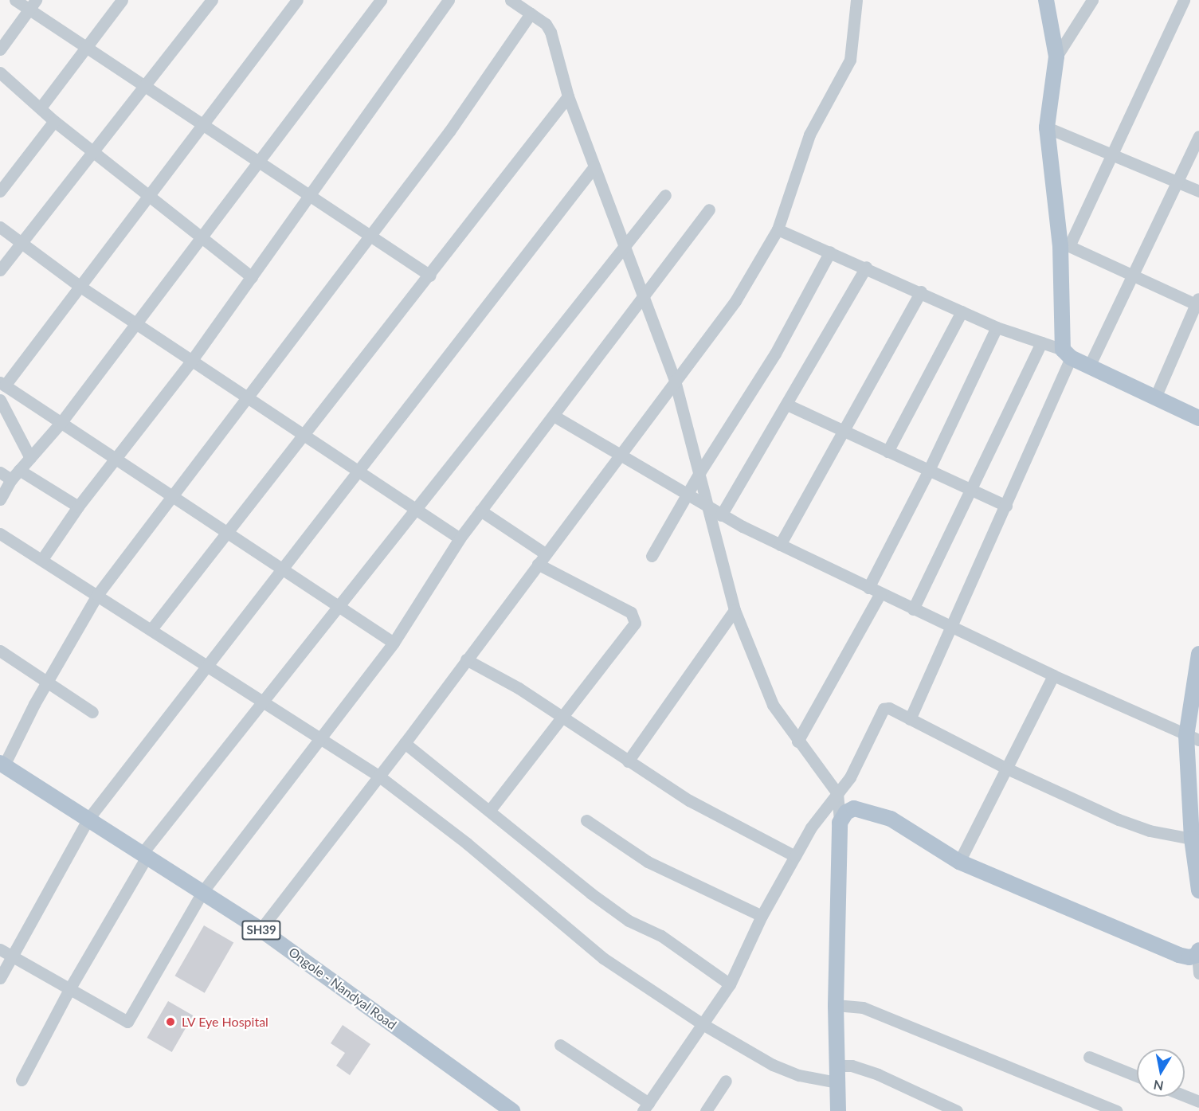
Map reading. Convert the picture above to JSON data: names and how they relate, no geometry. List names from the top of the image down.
{
  "streets": {
    "main road": ["SH39", "Ongole - Nandyal Road"]
  },
  "places": ["LV Eye Hospital"],
  "north": "bottom"
}
